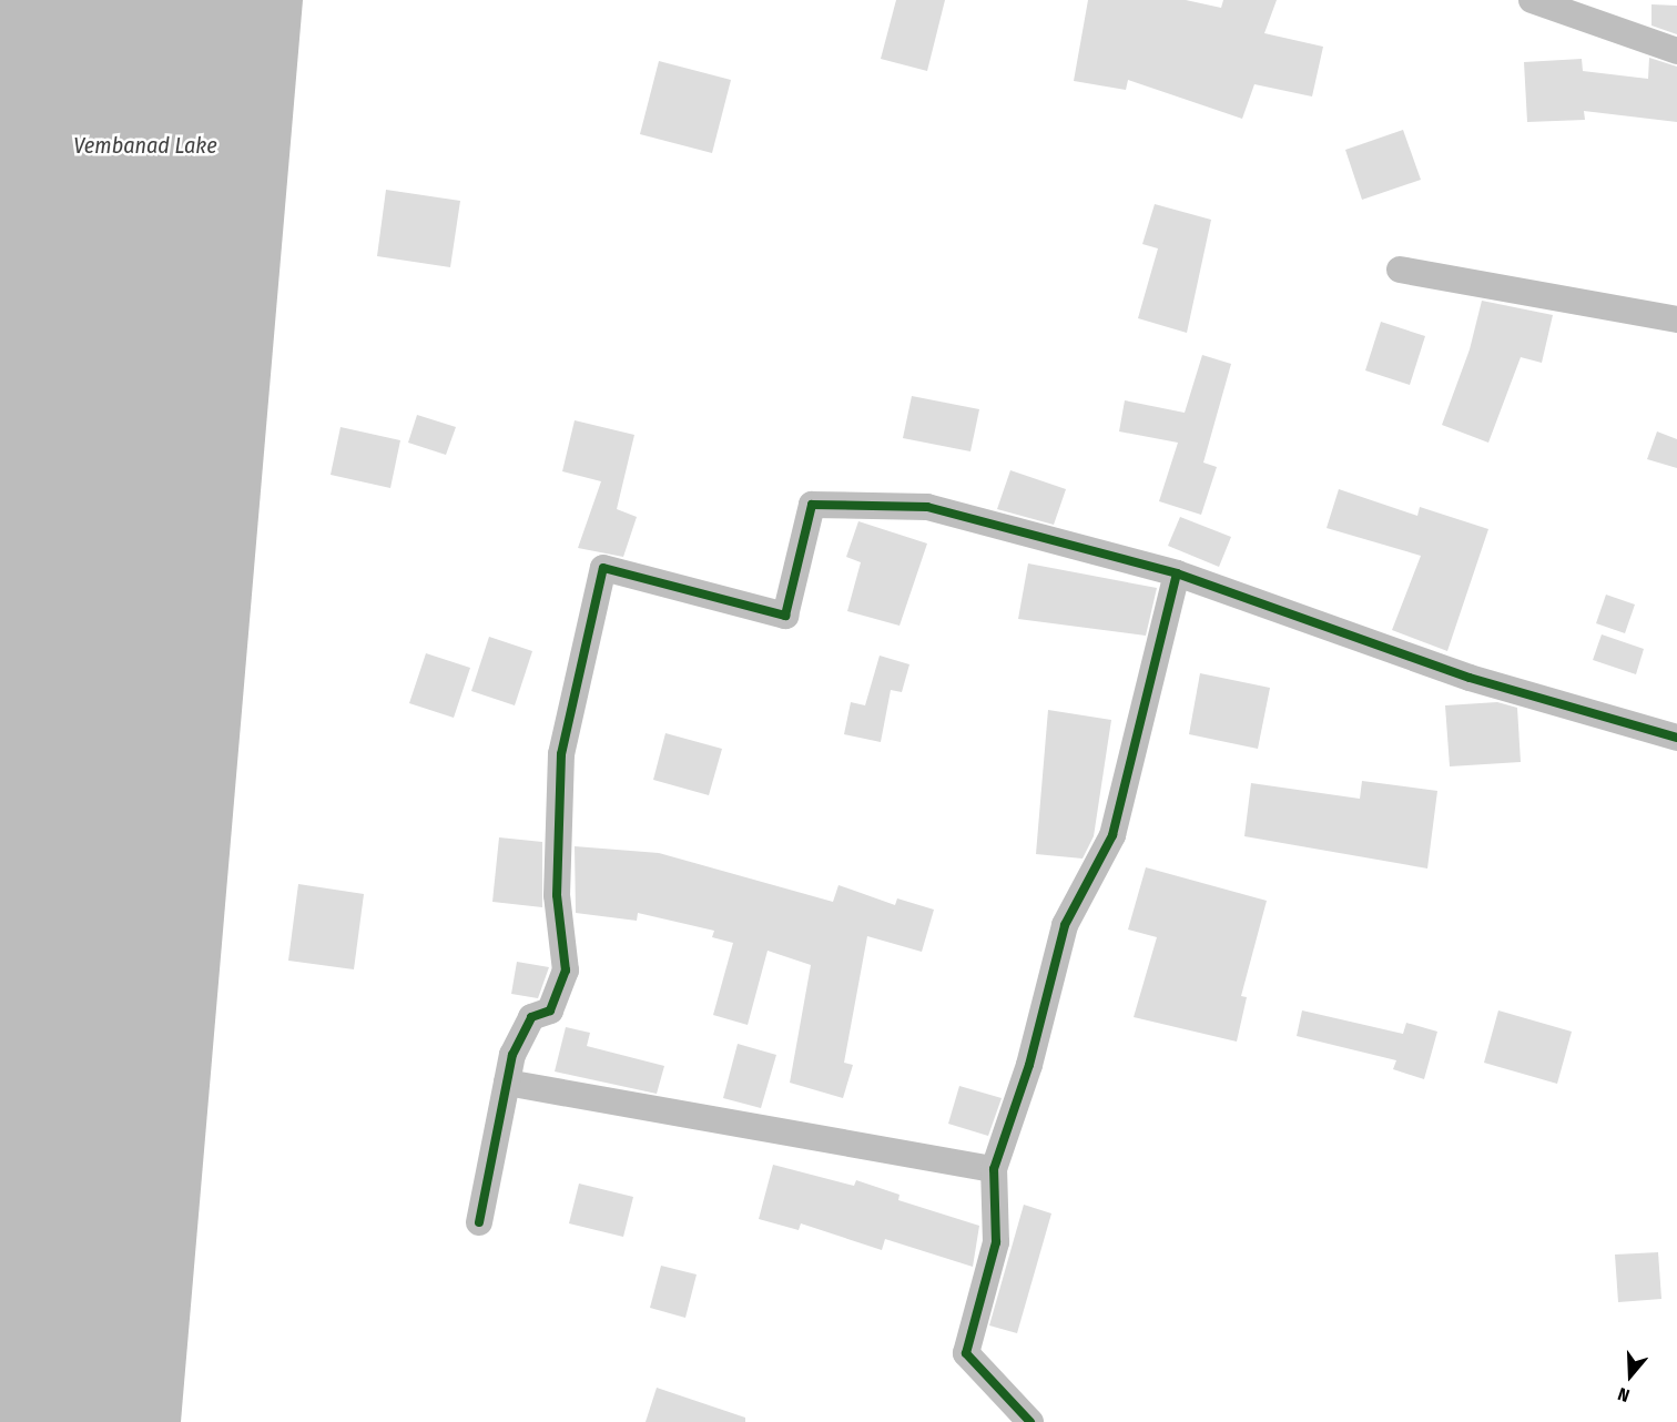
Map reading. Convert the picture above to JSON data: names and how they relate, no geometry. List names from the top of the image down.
{
  "water": ["Vembanad Lake"],
  "north": "bottom"
}
